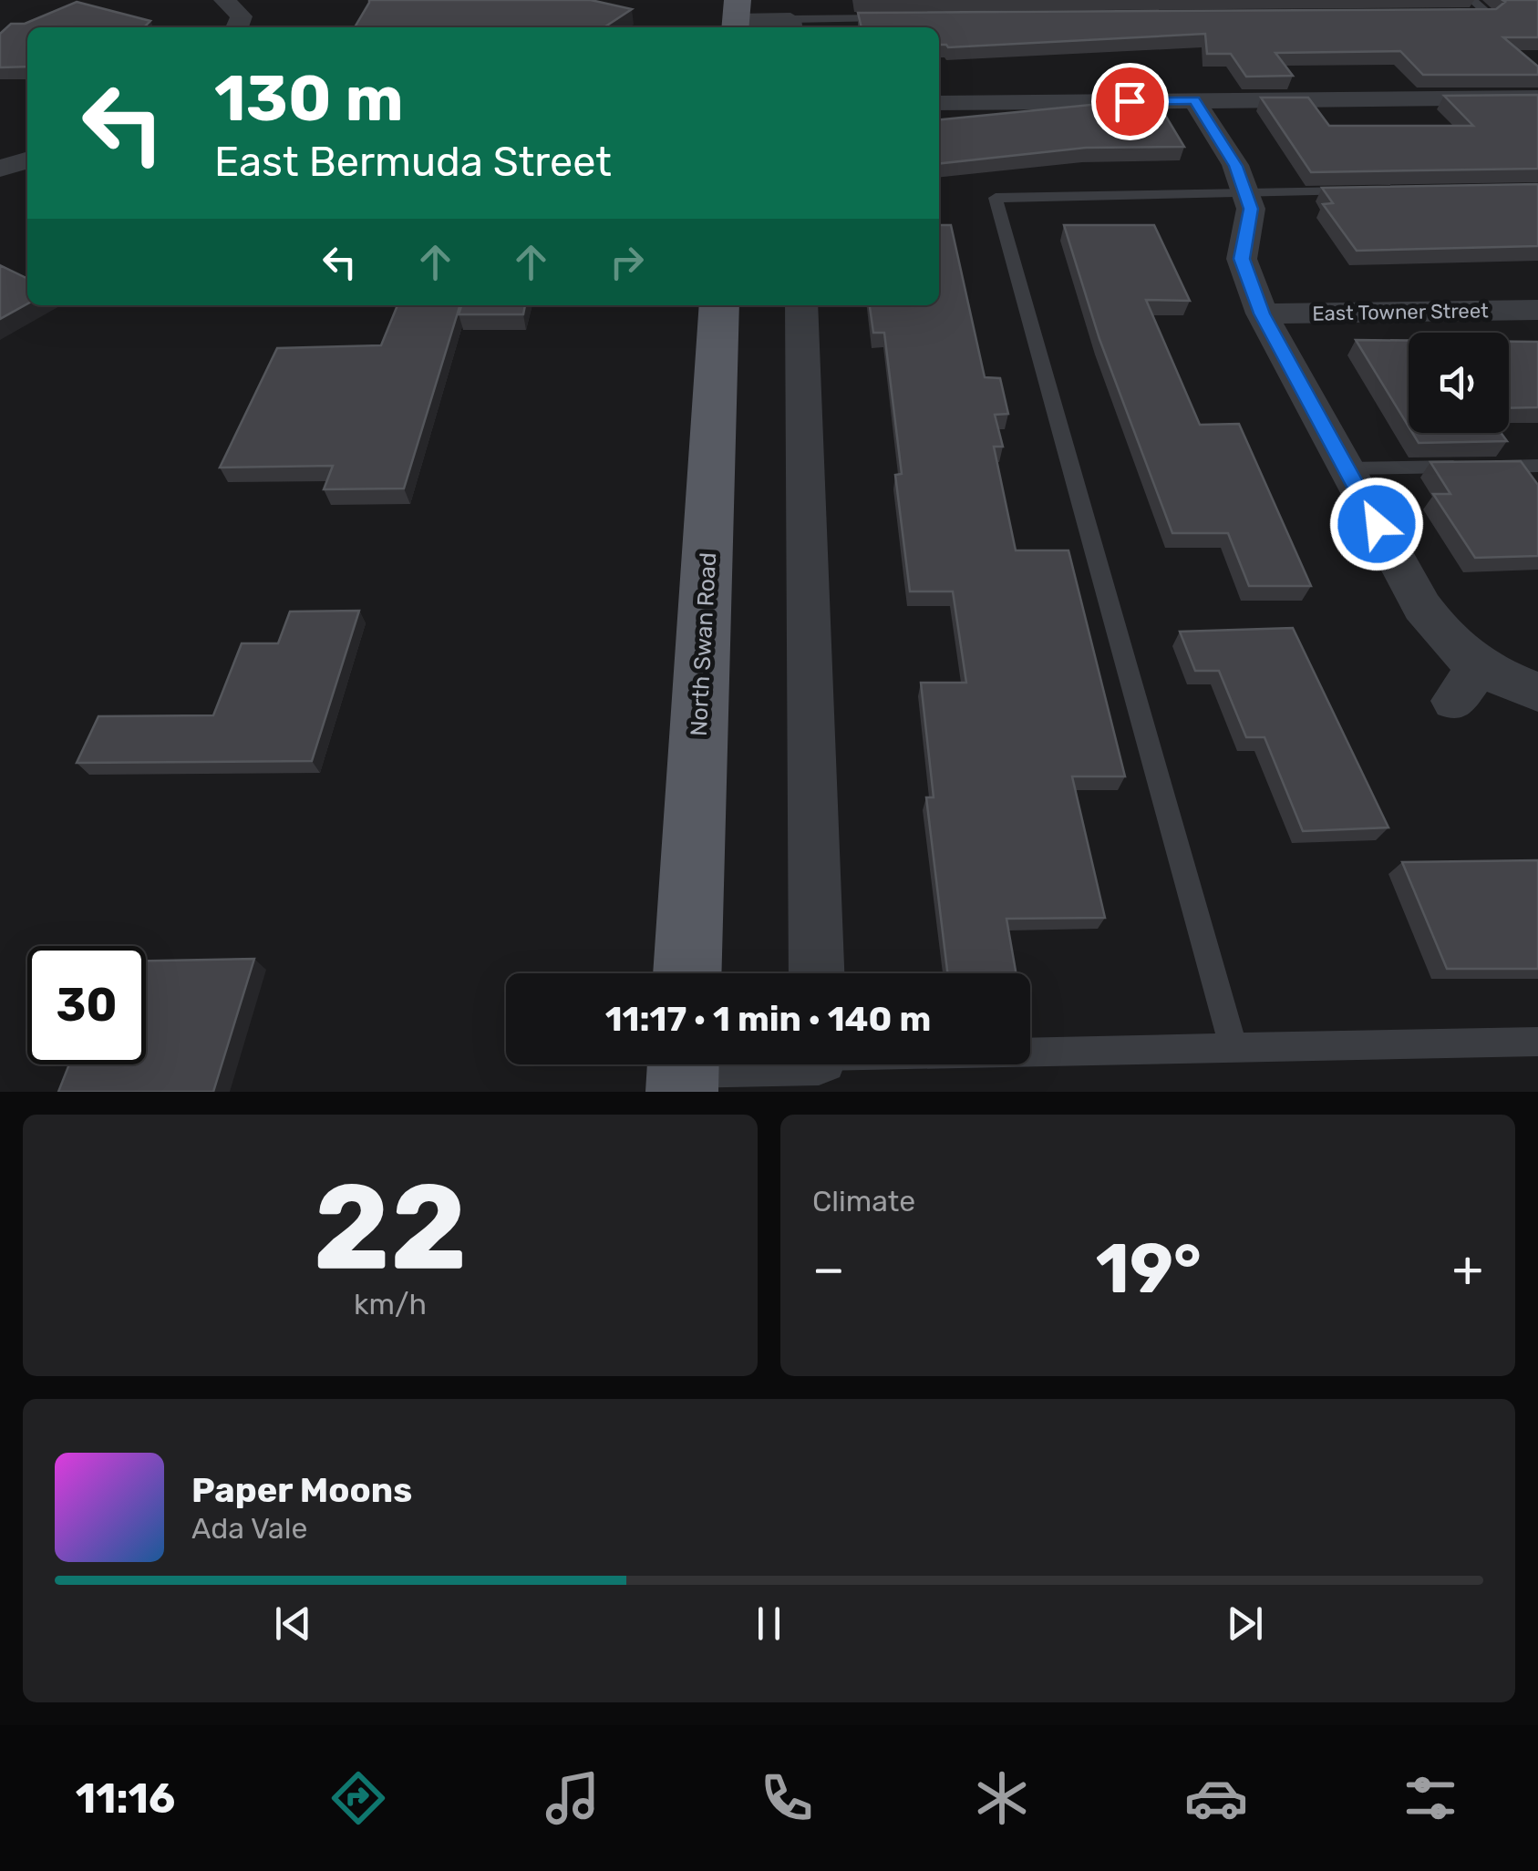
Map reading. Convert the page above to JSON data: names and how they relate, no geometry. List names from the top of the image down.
{
  "streets": {
    "main road": ["North Swan Road"],
    "street": ["East Towner Street"]
  },
  "page": {
    "turn": ["130 m", "East Bermuda Street"],
    "limit": "30",
    "trip": "11:17 · 1 min · 140 m",
    "tile": [
      ["22", "km/h"],
      "Climate"
    ],
    "heat": ["−", "19°", "+"],
    "song": ["Paper Moons", "Ada Vale"],
    "tabs": "11:16"
  }
}
